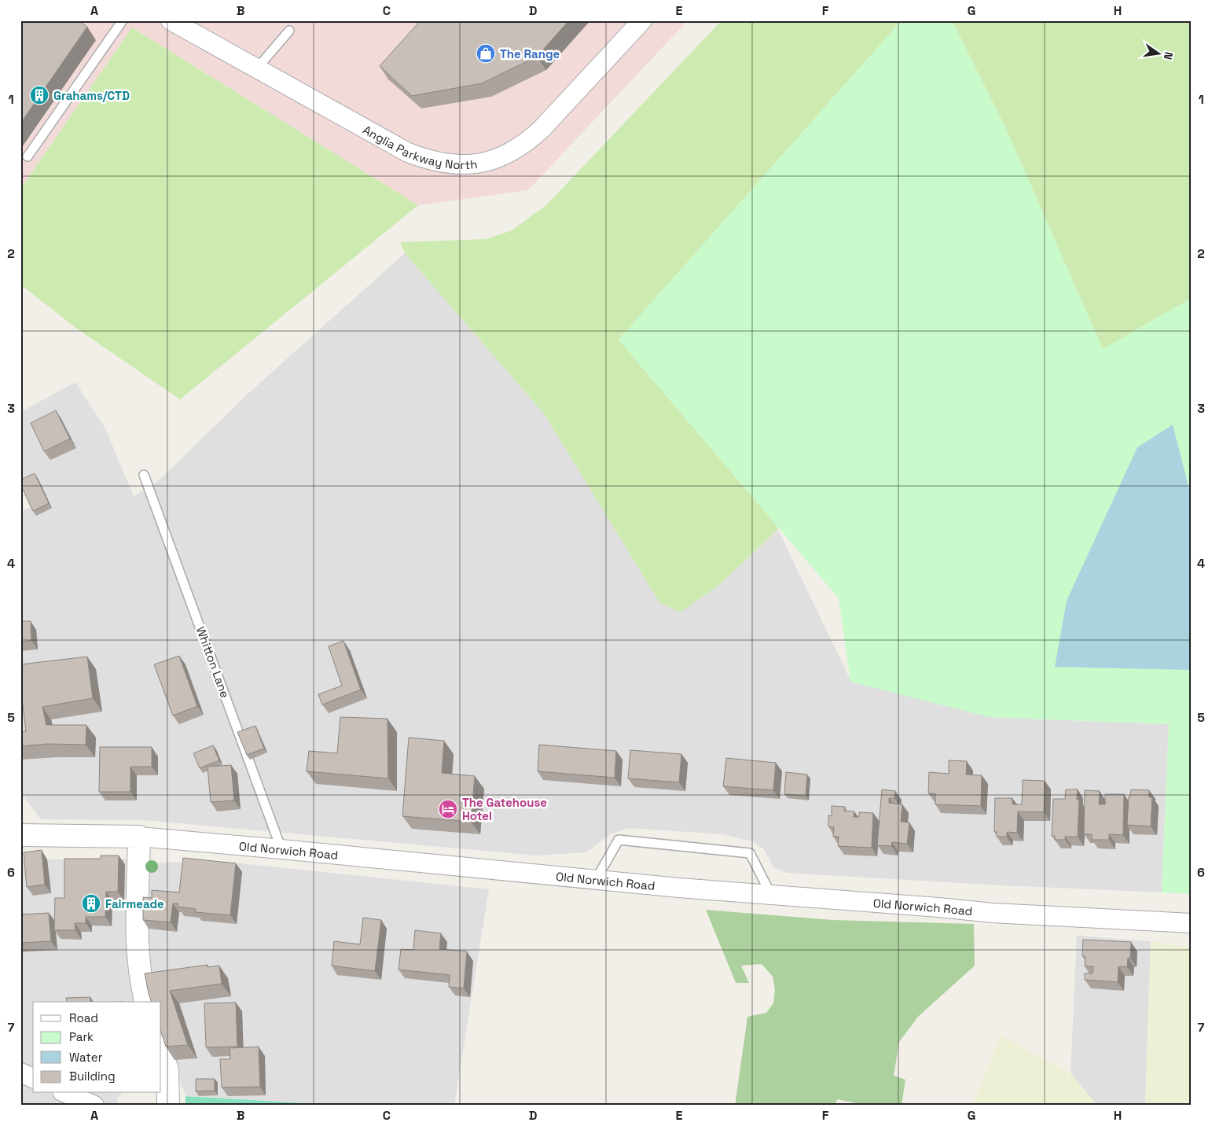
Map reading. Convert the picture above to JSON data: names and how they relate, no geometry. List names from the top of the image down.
{
  "streets": {
    "street": ["Anglia Parkway North", "Old Norwich Road"],
    "lane": ["Whitton Lane"]
  },
  "crossings": [
    ["Whitton Lane", "Old Norwich Road"]
  ],
  "places": {
    "shop": ["The Range"],
    "building": ["Grahams/CTD", "Fairmeade"],
    "hotel": ["The Gatehouse Hotel"]
  },
  "legend": [
    "Road",
    "Park",
    "Water",
    "Building"
  ],
  "north": "right",
  "grid": {
    "columns": [
      "A",
      "B",
      "C",
      "D",
      "E",
      "F",
      "G",
      "H"
    ],
    "rows": [
      "1",
      "2",
      "3",
      "4",
      "5",
      "6",
      "7"
    ]
  }
}
